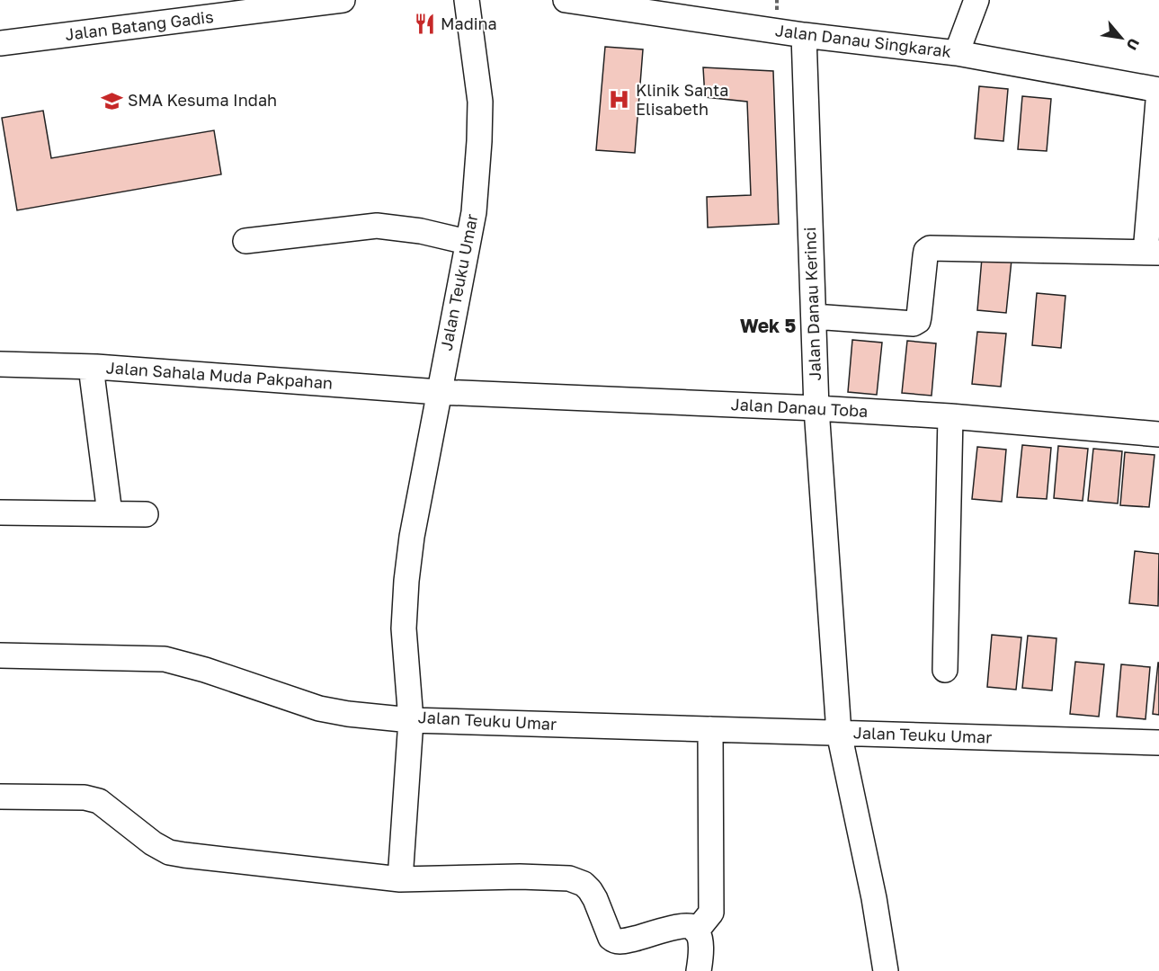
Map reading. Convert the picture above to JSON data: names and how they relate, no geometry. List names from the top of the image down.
{
  "streets": {
    "street": [
      "Jalan Batang Gadis",
      "Jalan Danau Singkarak",
      "Jalan Teuku Umar",
      "Jalan Danau Kerinci",
      "Jalan Sahala Muda Pakpahan",
      "Jalan Danau Toba"
    ]
  },
  "crossings": [
    ["Jalan Danau Singkarak", "Jalan Danau Kerinci"],
    ["Jalan Teuku Umar", "Jalan Danau Kerinci"],
    ["Jalan Teuku Umar", "Jalan Sahala Muda Pakpahan"],
    ["Jalan Teuku Umar", "Jalan Danau Toba"],
    ["Jalan Danau Kerinci", "Jalan Danau Toba"],
    ["Jalan Sahala Muda Pakpahan", "Jalan Danau Toba"]
  ],
  "districts": ["Wek 5"],
  "places": {
    "restaurant": ["Madina"],
    "hospital": ["Klinik Santa Elisabeth"],
    "school or university": ["SMA Kesuma Indah"]
  },
  "north": "bottom right"
}
